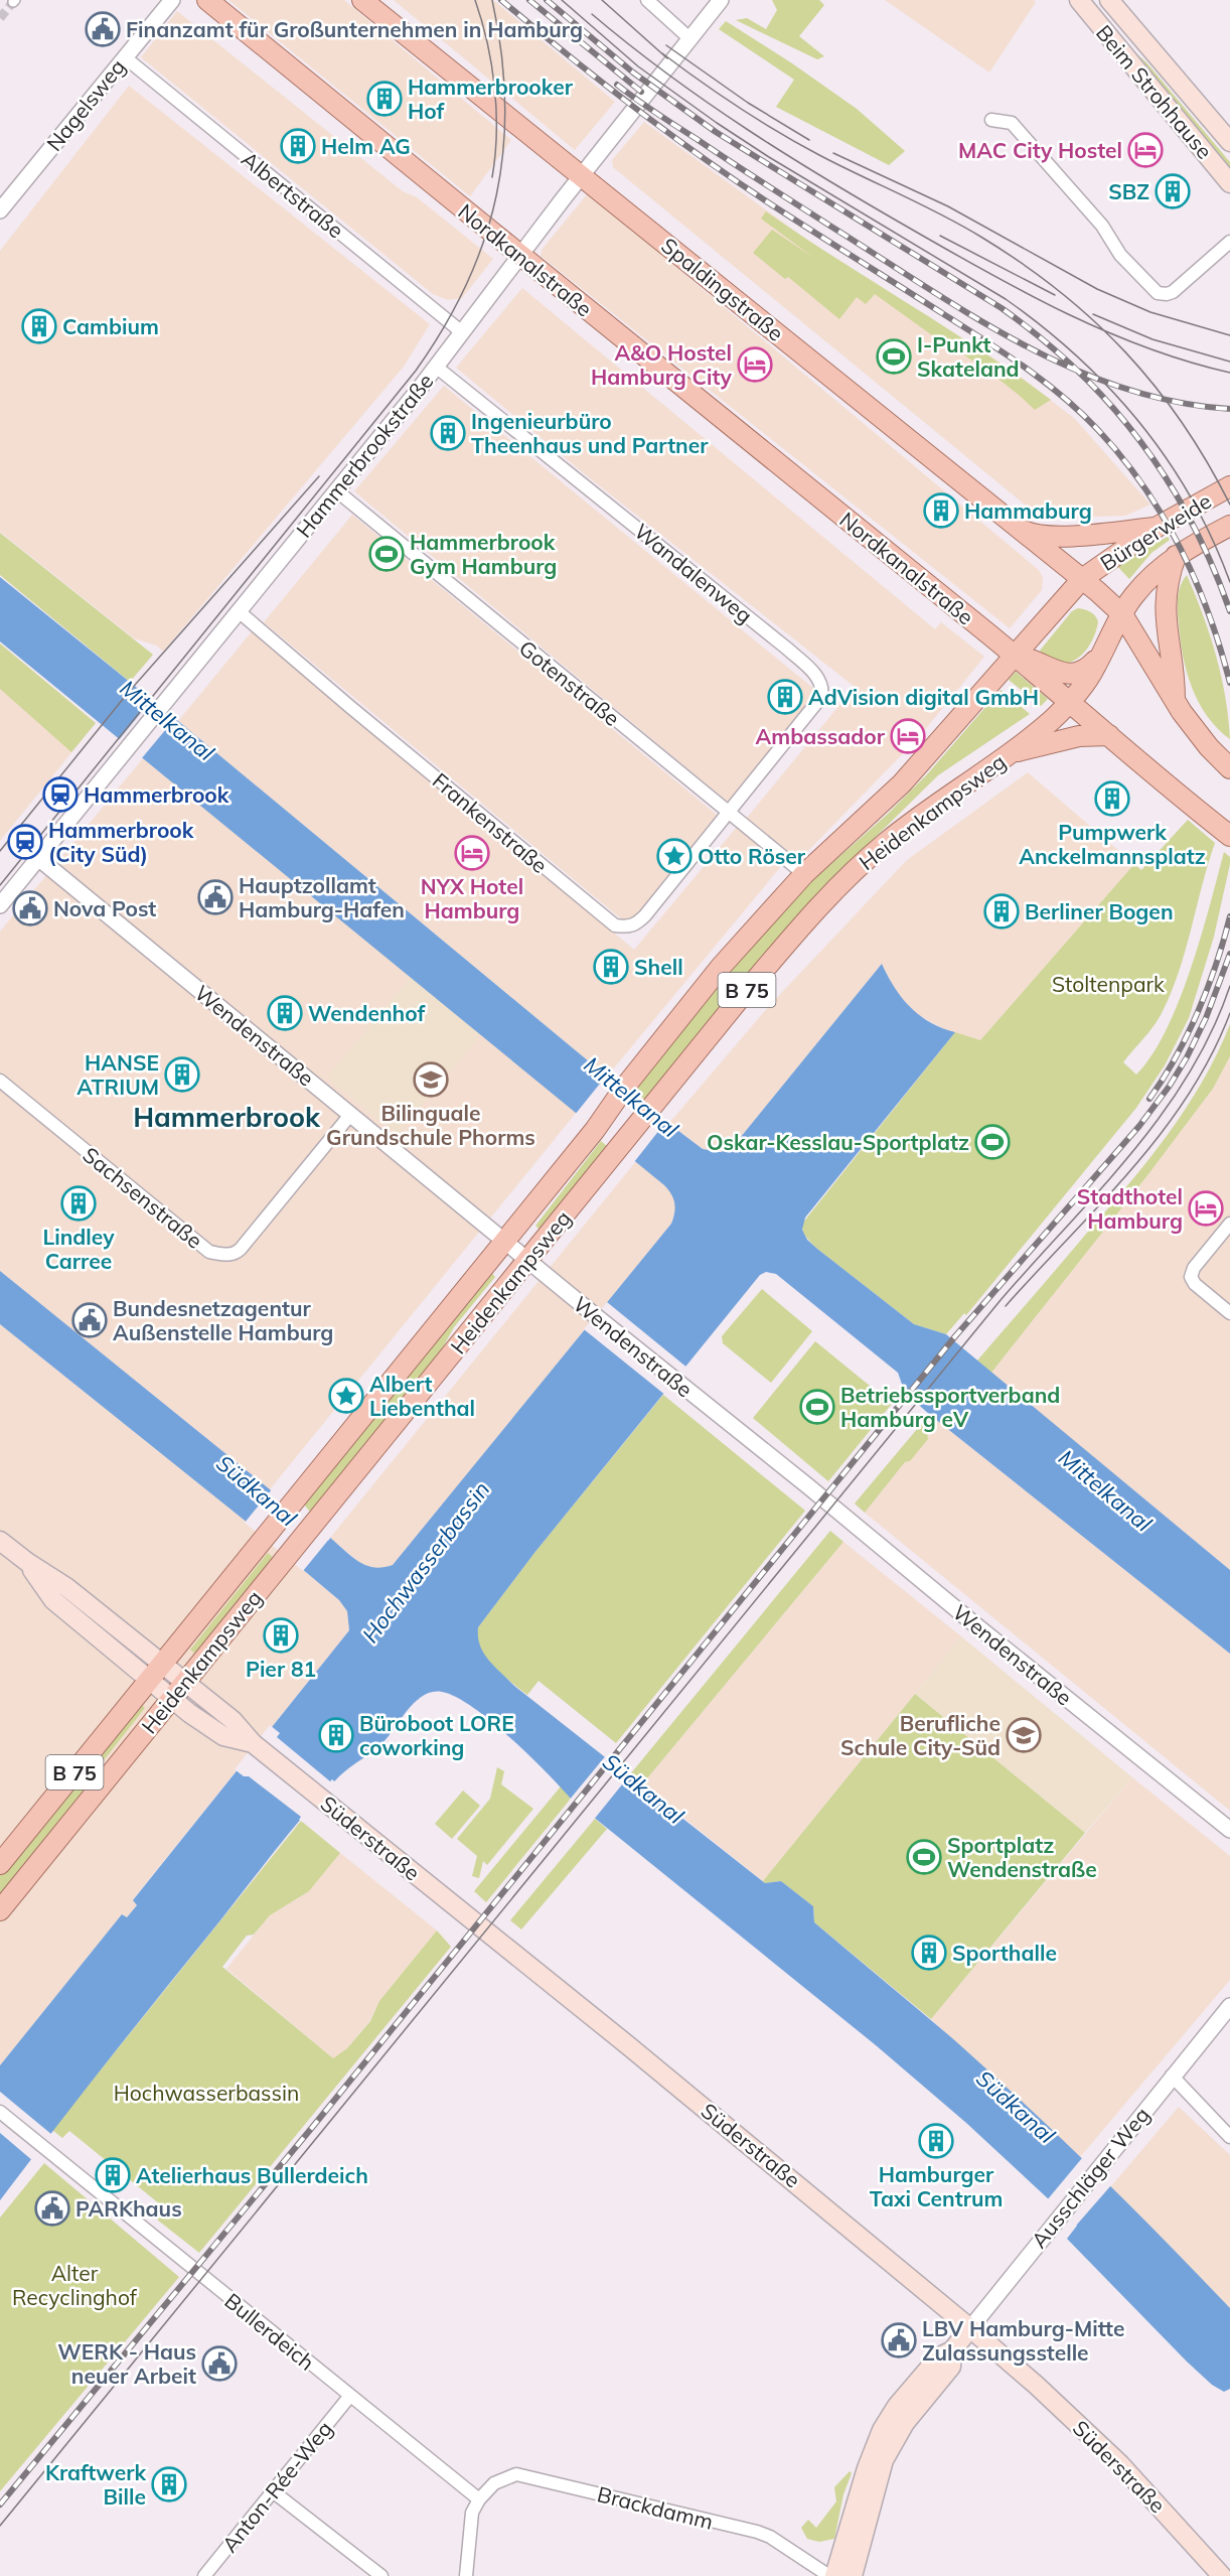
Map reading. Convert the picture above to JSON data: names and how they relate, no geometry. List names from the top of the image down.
{
  "streets": {
    "main road": [
      "Beim Strohhause",
      "Nordkanalstraße",
      "Spaldingstraße",
      "Bürgerweide",
      "Heidenkampsweg",
      "B 75",
      "Süderstraße",
      "Ausschläger Weg"
    ],
    "street": [
      "Nagelsweg",
      "Albertstraße",
      "Hammerbrookstraße",
      "Wandalenweg",
      "Gotenstraße",
      "Frankenstraße",
      "Wendenstraße",
      "Sachsenstraße",
      "Bullerdeich",
      "Anton-Rée-Weg",
      "Brackdamm"
    ]
  },
  "crossings": [
    ["Nagelsweg", "Albertstraße"],
    ["Albertstraße", "Hammerbrookstraße"],
    ["Nordkanalstraße", "Hammerbrookstraße"],
    ["Nordkanalstraße", "Heidenkampsweg"],
    ["Nordkanalstraße", "B 75"],
    ["Spaldingstraße", "Hammerbrookstraße"],
    ["Spaldingstraße", "Bürgerweide"],
    ["Spaldingstraße", "B 75"],
    ["Hammerbrookstraße", "Wandalenweg"],
    ["Hammerbrookstraße", "Gotenstraße"],
    ["Hammerbrookstraße", "Frankenstraße"],
    ["Hammerbrookstraße", "Wendenstraße"],
    ["Bürgerweide", "B 75"],
    ["Wandalenweg", "Gotenstraße"],
    ["Wandalenweg", "Frankenstraße"],
    ["Gotenstraße", "Heidenkampsweg"],
    ["Gotenstraße", "Frankenstraße"],
    ["Heidenkampsweg", "B 75"],
    ["Heidenkampsweg", "Wendenstraße"],
    ["Heidenkampsweg", "Süderstraße"],
    ["Wendenstraße", "Sachsenstraße"],
    ["Süderstraße", "Ausschläger Weg"],
    ["Bullerdeich", "Anton-Rée-Weg"],
    ["Bullerdeich", "Brackdamm"]
  ],
  "districts": ["Hammerbrook"],
  "water": ["Mittelkanal", "Südkanal", "Hochwasserbassin"],
  "parks": ["Stoltenpark", "Hochwasserbassin", "Alter Recyclinghof"],
  "places": {
    "public building": [
      "Finanzamt für Großunternehmen in Hamburg",
      "Hauptzollamt Hamburg-Hafen",
      "Nova Post",
      "Bundesnetzagentur Außenstelle Hamburg",
      "PARKhaus",
      "LBV Hamburg-Mitte Zulassungsstelle",
      "WERK - Haus neuer Arbeit"
    ],
    "building": [
      "Hammerbrooker Hof",
      "Helm AG",
      "SBZ",
      "Cambium",
      "Ingenieurbüro Theenhaus und Partner",
      "Hammaburg",
      "AdVision digital GmbH",
      "Pumpwerk Anckelmannsplatz",
      "Berliner Bogen",
      "Shell",
      "Wendenhof",
      "HANSE ATRIUM",
      "Lindley Carree",
      "Pier 81",
      "Büroboot LORE coworking",
      "Sporthalle",
      "Hamburger Taxi Centrum",
      "Atelierhaus Bullerdeich",
      "Kraftwerk Bille"
    ],
    "hotel": [
      "MAC City Hostel",
      "A&O Hostel Hamburg City",
      "Ambassador",
      "NYX Hotel Hamburg",
      "Stadthotel Hamburg"
    ],
    "sports": [
      "I-Punkt Skateland",
      "Hammerbrook Gym Hamburg",
      "Oskar-Kesslau-Sportplatz",
      "Betriebssportverband Hamburg eV",
      "Sportplatz Wendenstraße"
    ],
    "station": ["Hammerbrook", "Hammerbrook (City Süd)"],
    "place": ["Otto Röser", "Albert Liebenthal"],
    "school or university": ["Bilinguale Grundschule Phorms", "Berufliche Schule City-Süd"]
  }
}
